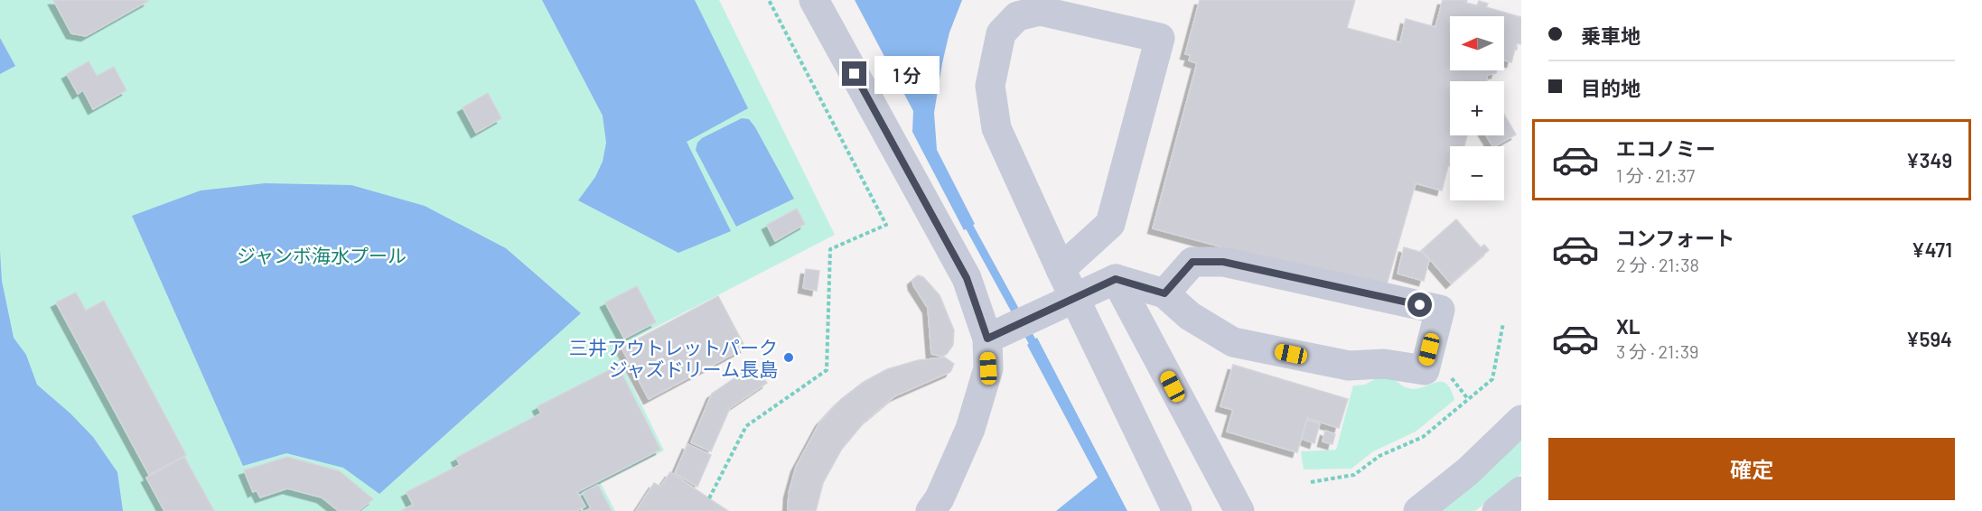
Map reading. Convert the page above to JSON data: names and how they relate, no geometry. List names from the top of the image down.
{
  "parks": ["ジャンボ海水プール"],
  "places": ["三井アウトレットパーク ジャズドリーム長島"],
  "north": "left",
  "page": {
    "banner": ["乗車地", "目的地"],
    "map_buttons": ["+", "−"],
    "bubble": "1 分",
    "list": [
      {
        "name": "エコノミー",
        "note": "1 分 · 21:37",
        "value": "¥349"
      },
      {
        "name": "コンフォート",
        "note": "2 分 · 21:38",
        "value": "¥471"
      },
      {
        "name": "XL",
        "note": "3 分 · 21:39",
        "value": "¥594"
      }
    ],
    "buttons": "確定"
  }
}
